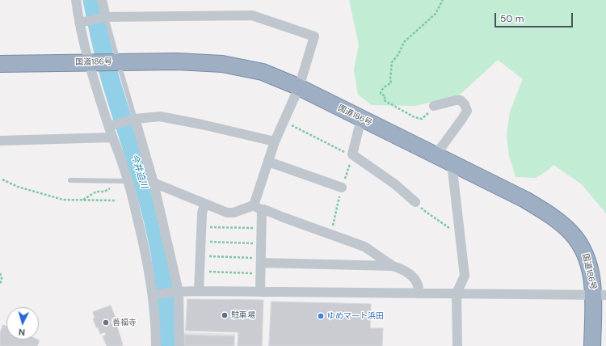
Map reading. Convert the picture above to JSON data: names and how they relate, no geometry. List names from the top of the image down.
{
  "streets": {
    "highway": ["国道186号"]
  },
  "water": ["今井迫川"],
  "places": ["駐車場", "ゆめマート浜田", "善福寺"],
  "scale_bar": "50 m",
  "north": "bottom"
}
